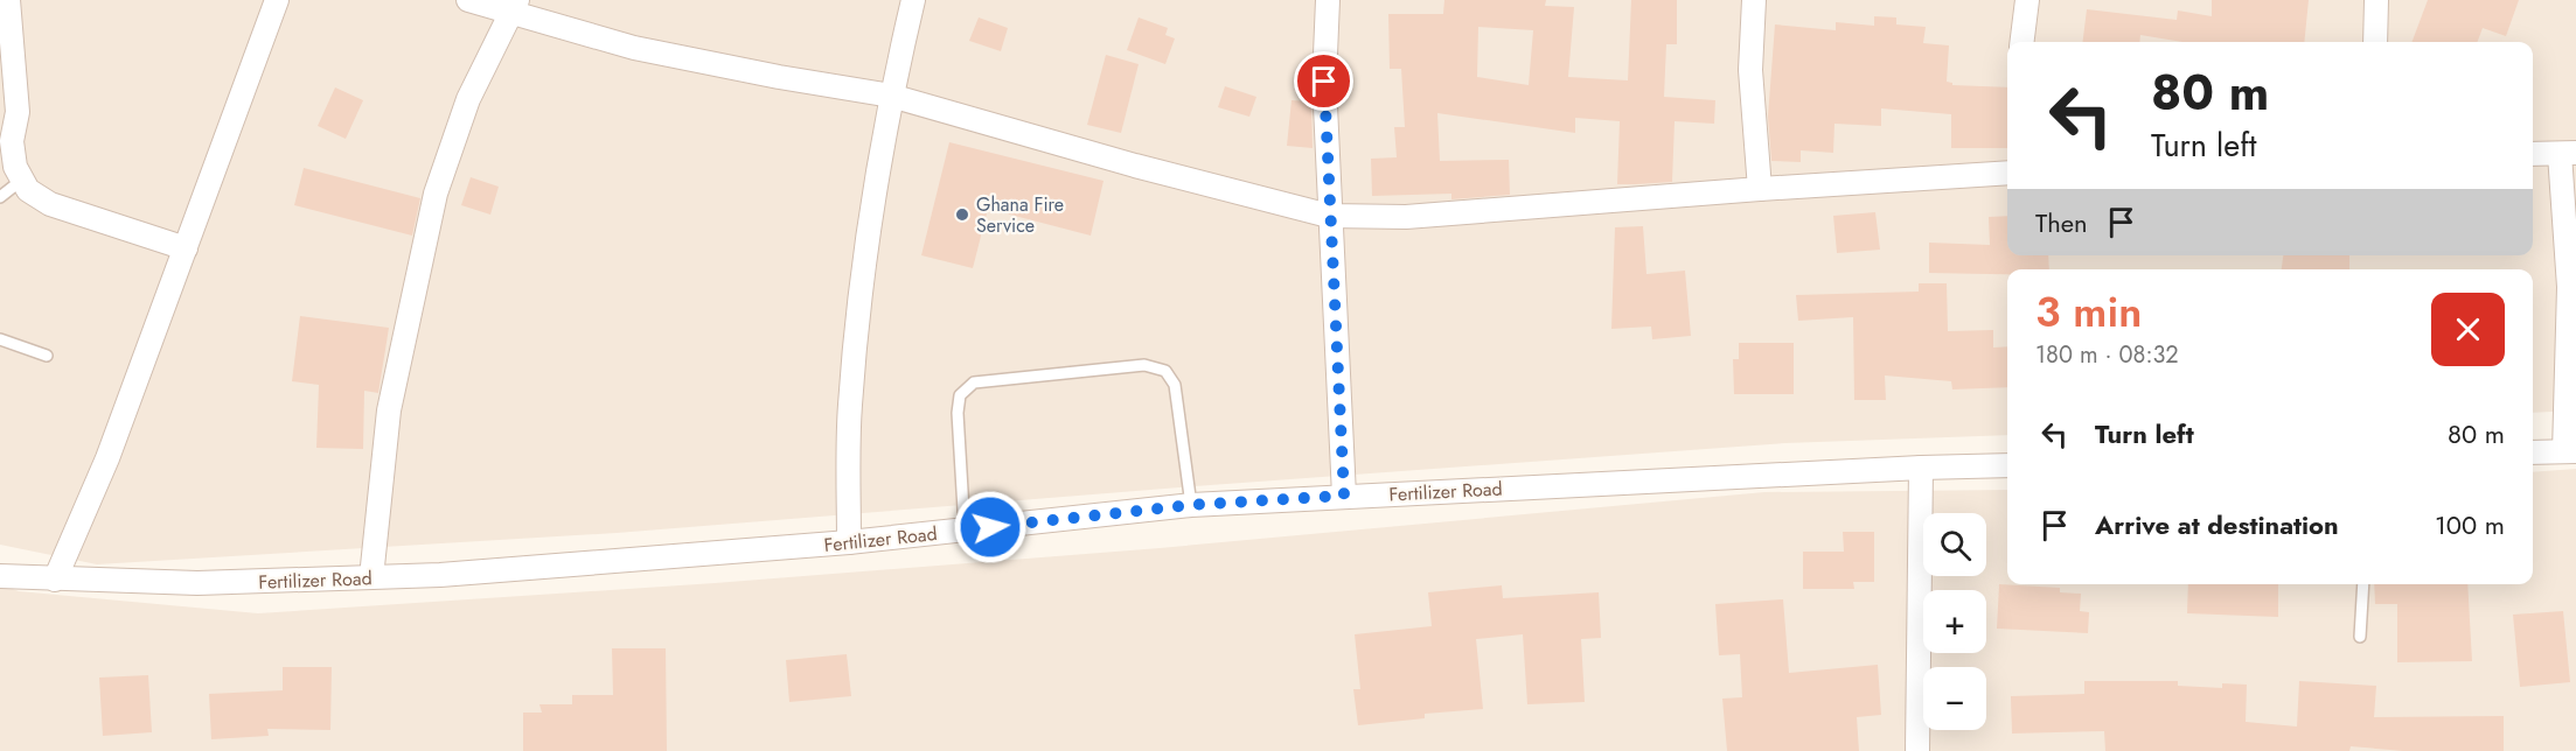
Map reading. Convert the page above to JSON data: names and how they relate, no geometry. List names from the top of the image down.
{
  "streets": {
    "street": ["Fertilizer Road"]
  },
  "places": ["Ghana Fire Service"],
  "page": {
    "turn": ["80 m", "Turn left"],
    "then": "Then",
    "heading": ["3 min", "180 m · 08:32"],
    "list": [
      {
        "name": "Turn left",
        "value": "80 m"
      },
      {
        "name": "Arrive at destination",
        "value": "100 m"
      }
    ],
    "map_buttons": ["+", "−"]
  }
}
